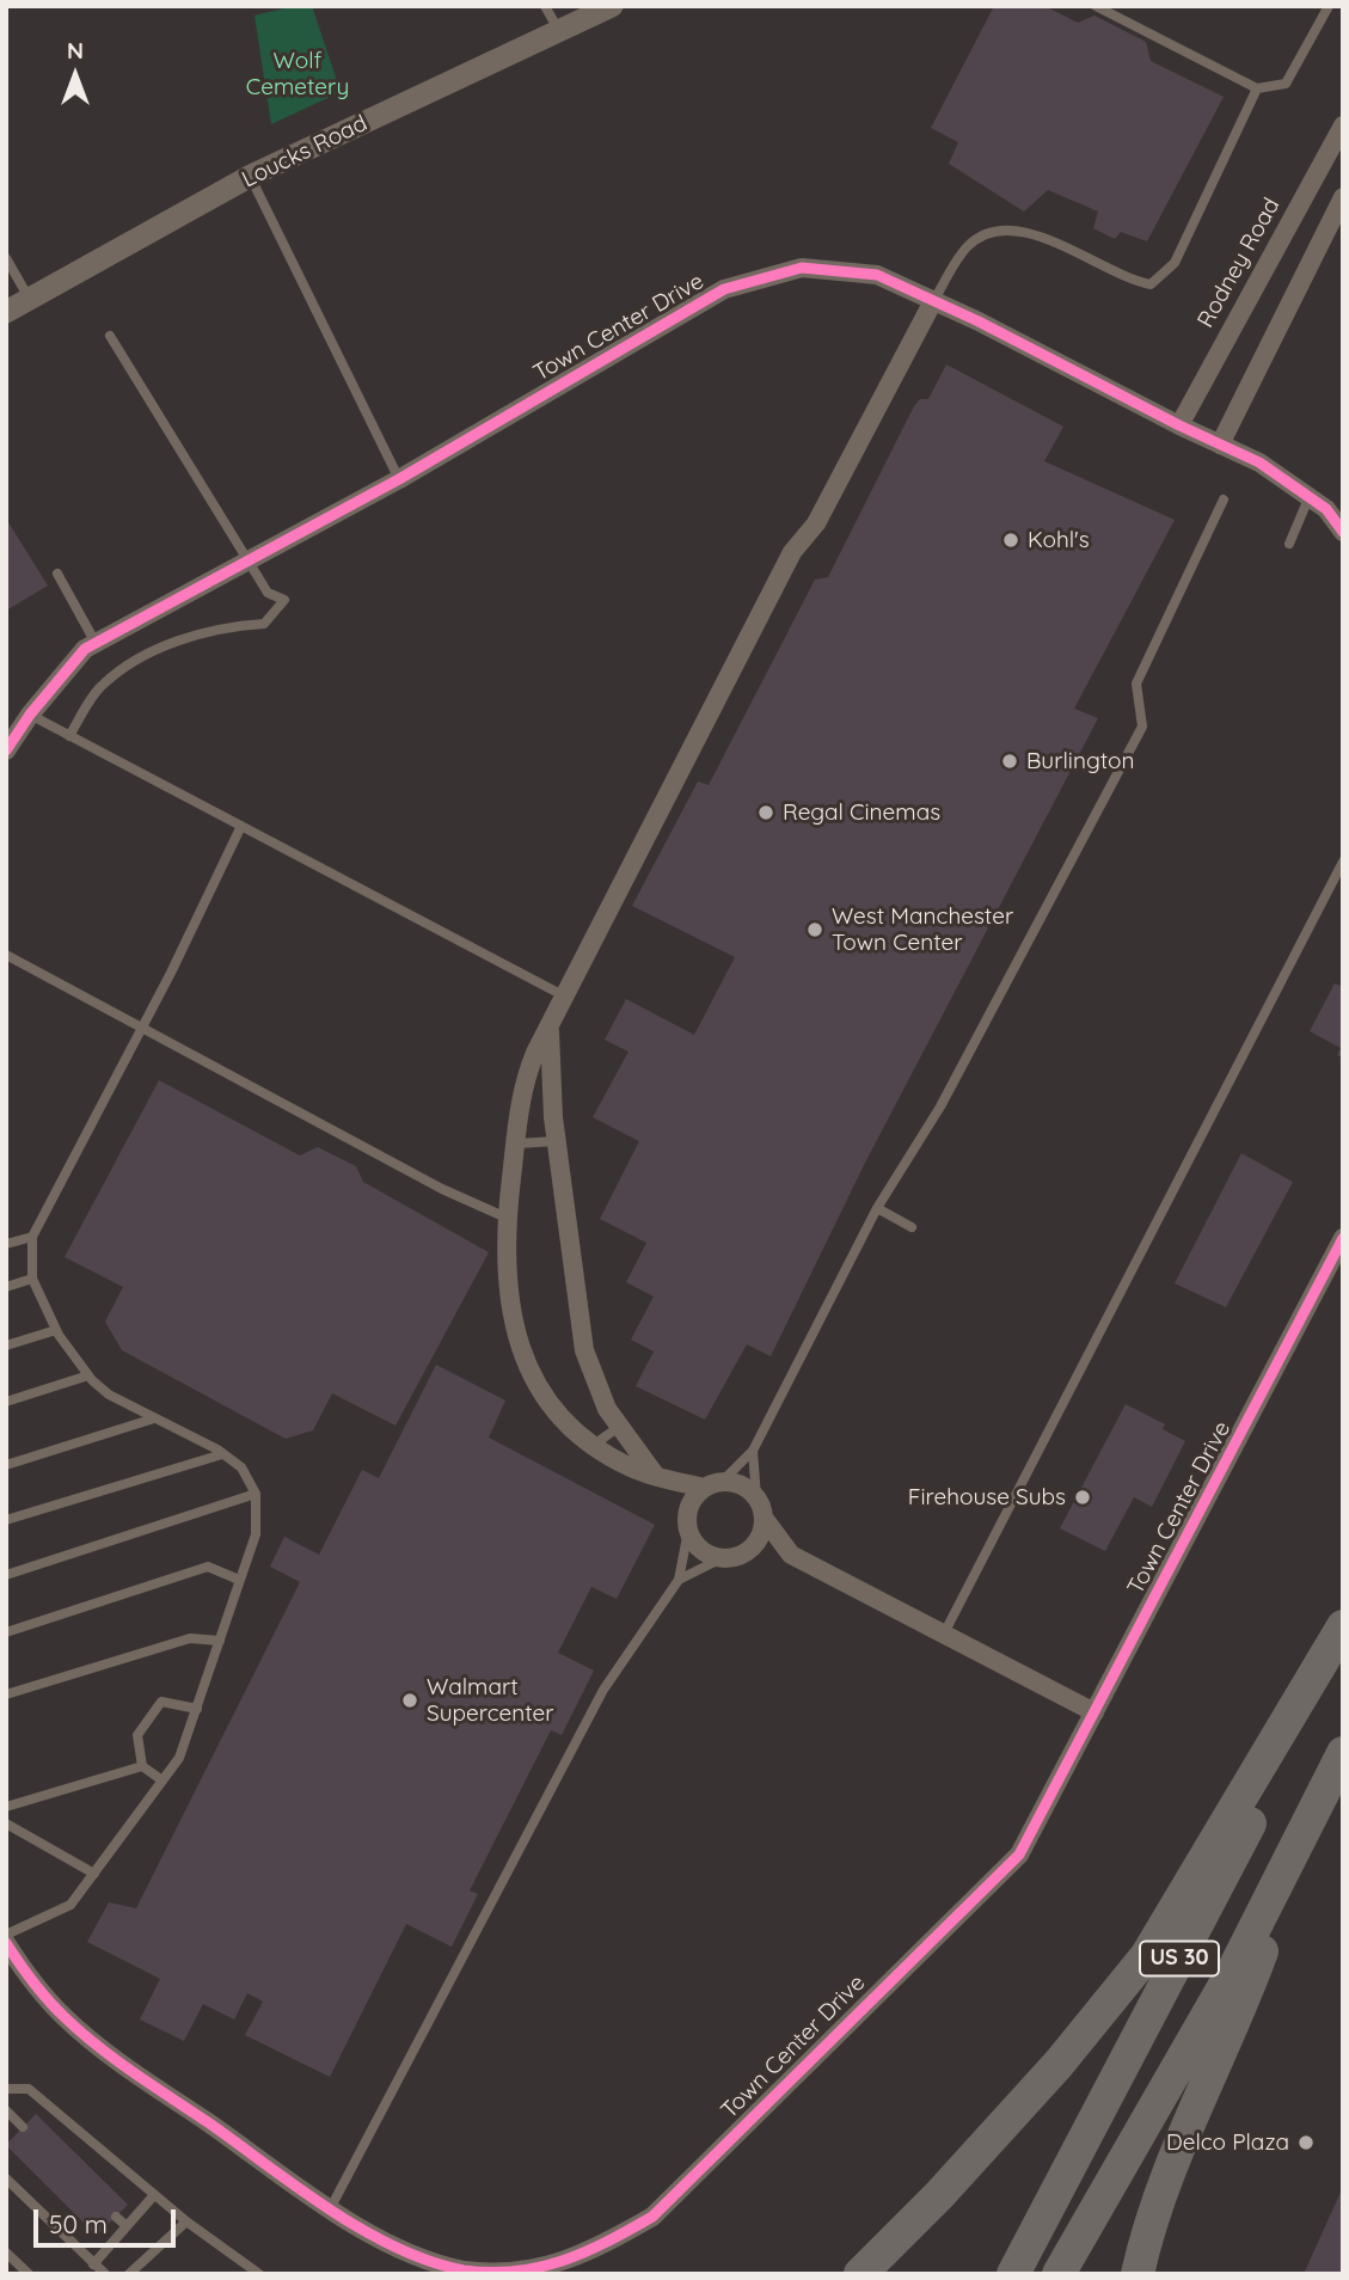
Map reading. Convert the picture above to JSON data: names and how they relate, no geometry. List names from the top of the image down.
{
  "streets": {
    "highway": ["US 30"],
    "street": ["Loucks Road", "Rodney Road", "Town Center Drive"]
  },
  "crossings": [
    ["Rodney Road", "Town Center Drive"]
  ],
  "parks": ["Wolf Cemetery"],
  "places": [
    "Kohl's",
    "Burlington",
    "Regal Cinemas",
    "West Manchester Town Center",
    "Firehouse Subs",
    "Walmart Supercenter",
    "Delco Plaza"
  ],
  "scale_bar": "50 m",
  "north": "top"
}
